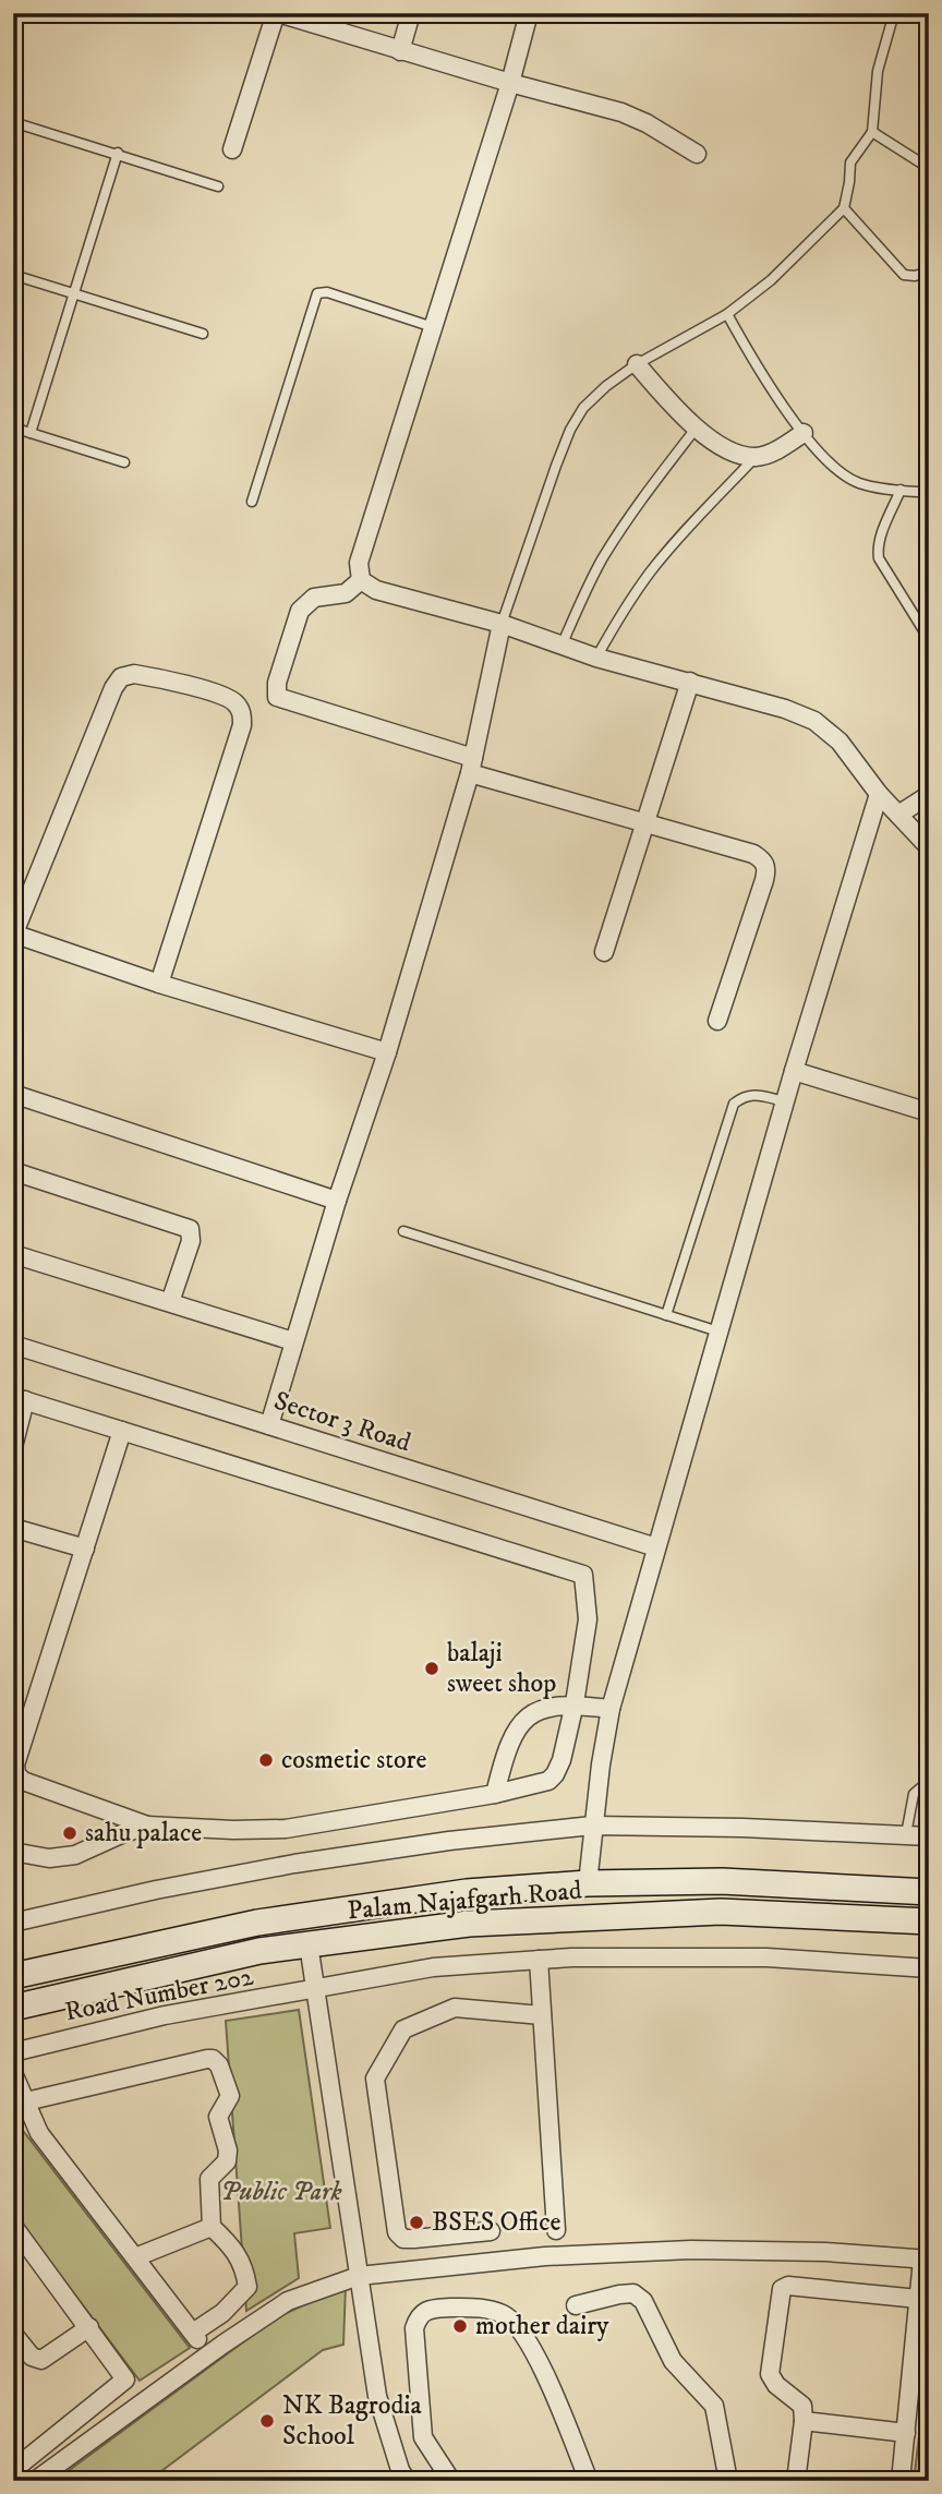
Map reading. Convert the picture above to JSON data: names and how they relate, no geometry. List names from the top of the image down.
{
  "streets": {
    "main road": ["Palam Najafgarh Road"],
    "street": ["Sector 3 Road", "Road Number 202"]
  },
  "parks": ["Public Park"],
  "places": [
    "balaji sweet shop",
    "cosmetic store",
    "sahu palace",
    "BSES Office",
    "mother dairy",
    "NK Bagrodia School"
  ]
}
